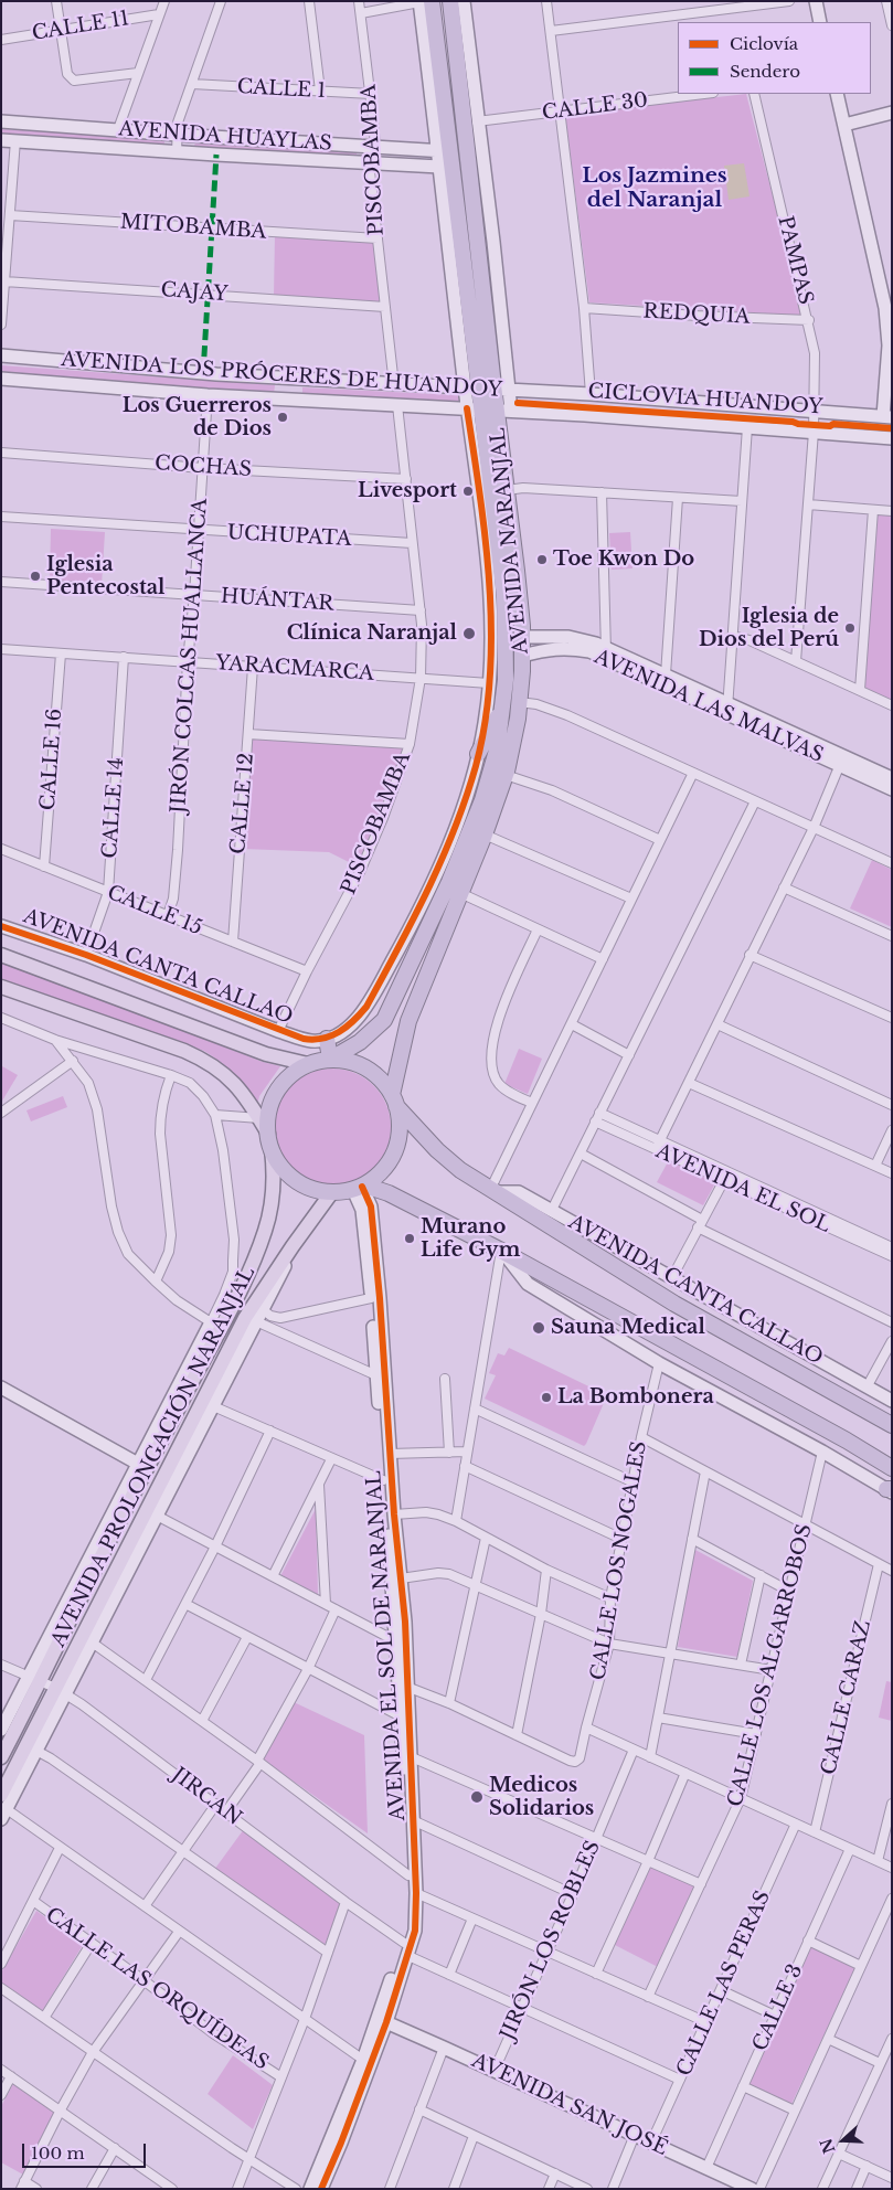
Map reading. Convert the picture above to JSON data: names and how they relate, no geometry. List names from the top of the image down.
{
  "streets": {
    "highway": ["AVENIDA NARANJAL", "AVENIDA CANTA CALLAO"],
    "main road": ["AVENIDA PROLONGACIÓN NARANJAL"],
    "street": [
      "CALLE 11",
      "CALLE 1",
      "CALLE 30",
      "AVENIDA HUAYLAS",
      "PISCOBAMBA",
      "MITOBAMBA",
      "PAMPAS",
      "CAJAY",
      "REDQUIA",
      "AVENIDA LOS PRÓCERES DE HUANDOY",
      "COCHAS",
      "UCHUPATA",
      "HUÁNTAR",
      "JIRÓN COLCAS HUALLANCA",
      "YARACMARCA",
      "AVENIDA LAS MALVAS",
      "CALLE 16",
      "CALLE 12",
      "CALLE 14",
      "CALLE 15",
      "AVENIDA EL SOL",
      "CALLE LOS NOGALES",
      "AVENIDA EL SOL DE NARANJAL",
      "CALLE LOS ALGARROBOS",
      "CALLE CARAZ",
      "JIRCAN",
      "JIRÓN LOS ROBLES",
      "CALLE LAS PERAS",
      "CALLE LAS ORQUÍDEAS",
      "CALLE 3",
      "AVENIDA SAN JOSÉ"
    ],
    "cycle path": ["CICLOVIA HUANDOY"]
  },
  "crossings": [
    ["CALLE 1", "PISCOBAMBA"],
    ["CALLE 30", "AVENIDA NARANJAL"],
    ["AVENIDA HUAYLAS", "PISCOBAMBA"],
    ["AVENIDA HUAYLAS", "AVENIDA NARANJAL"],
    ["PISCOBAMBA", "MITOBAMBA"],
    ["PISCOBAMBA", "CAJAY"],
    ["PISCOBAMBA", "AVENIDA LOS PRÓCERES DE HUANDOY"],
    ["PISCOBAMBA", "COCHAS"],
    ["PISCOBAMBA", "UCHUPATA"],
    ["PISCOBAMBA", "HUÁNTAR"],
    ["PISCOBAMBA", "YARACMARCA"],
    ["PISCOBAMBA", "CALLE 15"],
    ["PISCOBAMBA", "AVENIDA CANTA CALLAO"],
    ["PAMPAS", "REDQUIA"],
    ["PAMPAS", "AVENIDA LOS PRÓCERES DE HUANDOY"],
    ["AVENIDA LOS PRÓCERES DE HUANDOY", "AVENIDA NARANJAL"],
    ["AVENIDA LOS PRÓCERES DE HUANDOY", "JIRÓN COLCAS HUALLANCA"],
    ["COCHAS", "JIRÓN COLCAS HUALLANCA"],
    ["UCHUPATA", "JIRÓN COLCAS HUALLANCA"],
    ["AVENIDA NARANJAL", "YARACMARCA"],
    ["AVENIDA NARANJAL", "AVENIDA LAS MALVAS"],
    ["AVENIDA NARANJAL", "AVENIDA CANTA CALLAO"],
    ["AVENIDA NARANJAL", "AVENIDA PROLONGACIÓN NARANJAL"],
    ["AVENIDA NARANJAL", "AVENIDA EL SOL DE NARANJAL"],
    ["HUÁNTAR", "JIRÓN COLCAS HUALLANCA"],
    ["JIRÓN COLCAS HUALLANCA", "YARACMARCA"],
    ["JIRÓN COLCAS HUALLANCA", "CALLE 15"],
    ["YARACMARCA", "CALLE 16"],
    ["YARACMARCA", "CALLE 12"],
    ["YARACMARCA", "CALLE 14"],
    ["CALLE 16", "CALLE 15"],
    ["CALLE 12", "CALLE 15"],
    ["CALLE 14", "CALLE 15"],
    ["CALLE 14", "AVENIDA CANTA CALLAO"],
    ["AVENIDA CANTA CALLAO", "AVENIDA PROLONGACIÓN NARANJAL"],
    ["AVENIDA CANTA CALLAO", "AVENIDA EL SOL DE NARANJAL"],
    ["AVENIDA PROLONGACIÓN NARANJAL", "AVENIDA EL SOL DE NARANJAL"],
    ["AVENIDA PROLONGACIÓN NARANJAL", "JIRCAN"],
    ["AVENIDA EL SOL DE NARANJAL", "JIRCAN"],
    ["AVENIDA EL SOL DE NARANJAL", "AVENIDA SAN JOSÉ"],
    ["JIRCAN", "JIRÓN LOS ROBLES"],
    ["JIRCAN", "CALLE LAS PERAS"],
    ["JIRÓN LOS ROBLES", "AVENIDA SAN JOSÉ"],
    ["CALLE LAS PERAS", "AVENIDA SAN JOSÉ"],
    ["CALLE 3", "AVENIDA SAN JOSÉ"]
  ],
  "districts": ["Los Jazmines del Naranjal"],
  "places": [
    "Los Guerreros de Dios",
    "Livesport",
    "Toe Kwon Do",
    "Iglesia Pentecostal",
    "Iglesia de Dios del Perú",
    "Clínica Naranjal",
    "Murano Life Gym",
    "Sauna Medical",
    "La Bombonera",
    "Medicos Solidarios"
  ],
  "legend": ["Ciclovía", "Sendero"],
  "scale_bar": "100 m",
  "north": "left"
}
